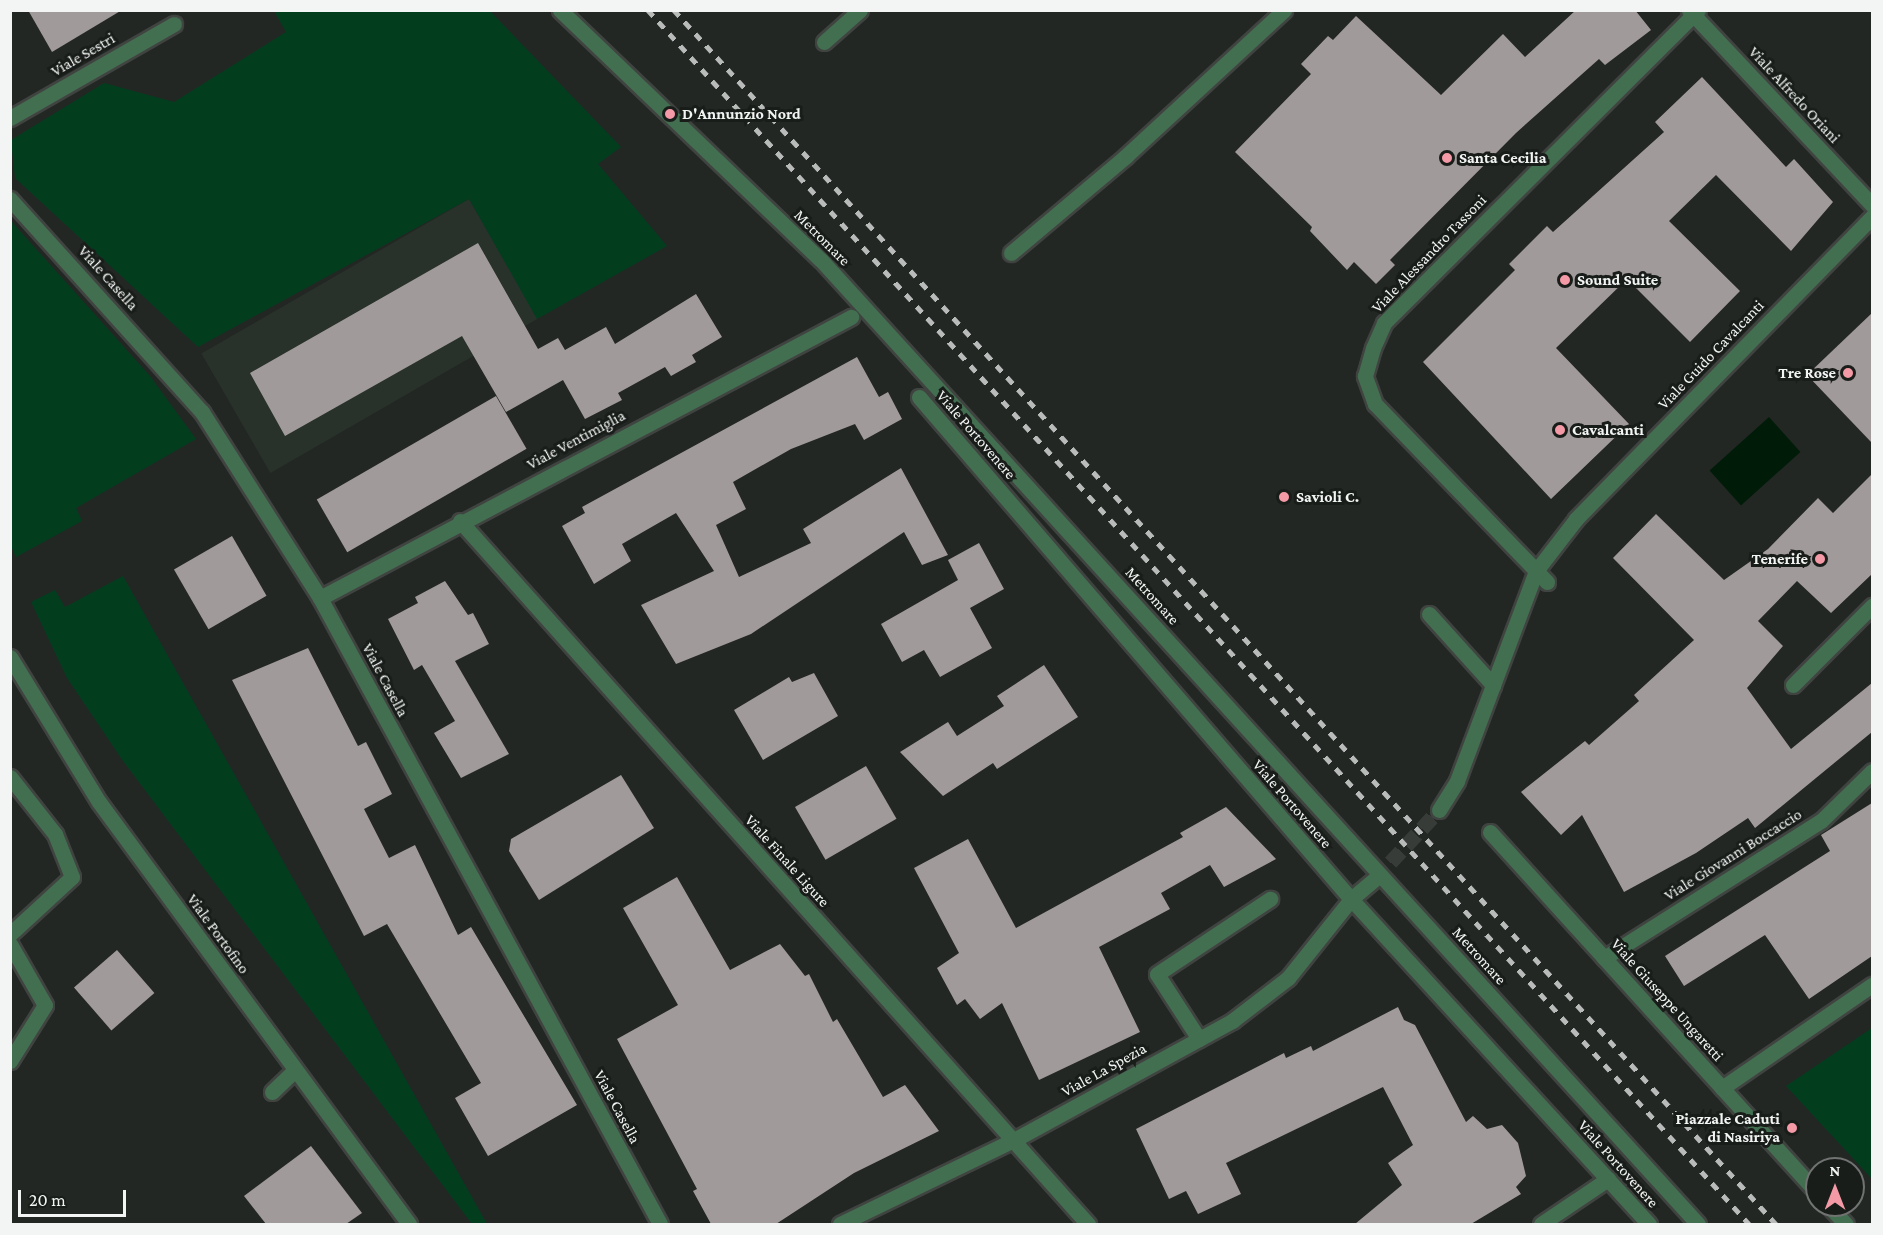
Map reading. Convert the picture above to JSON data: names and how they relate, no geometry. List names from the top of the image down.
{
  "streets": {
    "street": [
      "Viale Sestri",
      "Viale Alfredo Oriani",
      "Metromare",
      "Viale Alessandro Tassoni",
      "Viale Casella",
      "Viale Guido Cavalcanti",
      "Viale Portovenere",
      "Viale Ventimiglia",
      "Viale Giovanni Boccaccio",
      "Viale Finale Ligure",
      "Viale Portofino",
      "Viale Giuseppe Ungaretti",
      "Viale La Spezia"
    ]
  },
  "crossings": [
    ["Viale Alfredo Oriani", "Viale Alessandro Tassoni"],
    ["Viale Alessandro Tassoni", "Viale Guido Cavalcanti"],
    ["Viale Casella", "Viale Ventimiglia"],
    ["Viale Portovenere", "Viale La Spezia"],
    ["Viale Ventimiglia", "Viale Finale Ligure"],
    ["Viale Giovanni Boccaccio", "Viale Giuseppe Ungaretti"],
    ["Viale Finale Ligure", "Viale La Spezia"]
  ],
  "places": [
    "D'Annunzio Nord",
    "Santa Cecilia",
    "Sound Suite",
    "Tre Rose",
    "Cavalcanti",
    "Savioli C.",
    "Tenerife",
    "Piazzale Caduti di Nasiriya"
  ],
  "scale_bar": "20 m",
  "north": "top"
}
